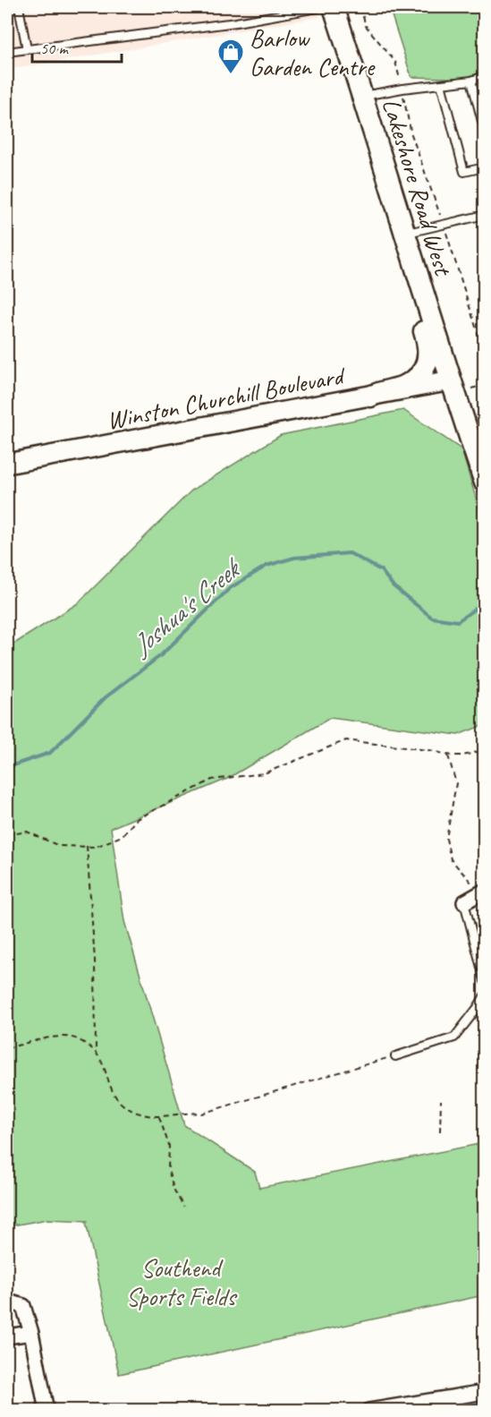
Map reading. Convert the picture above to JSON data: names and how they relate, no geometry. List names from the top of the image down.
{
  "streets": {
    "main road": ["Lakeshore Road West", "Winston Churchill Boulevard"]
  },
  "crossings": [
    ["Lakeshore Road West", "Winston Churchill Boulevard"]
  ],
  "water": ["Joshua's Creek"],
  "parks": ["Southend Sports Fields"],
  "places": {
    "shop": ["Barlow Garden Centre"]
  },
  "scale_bar": "50 m"
}
